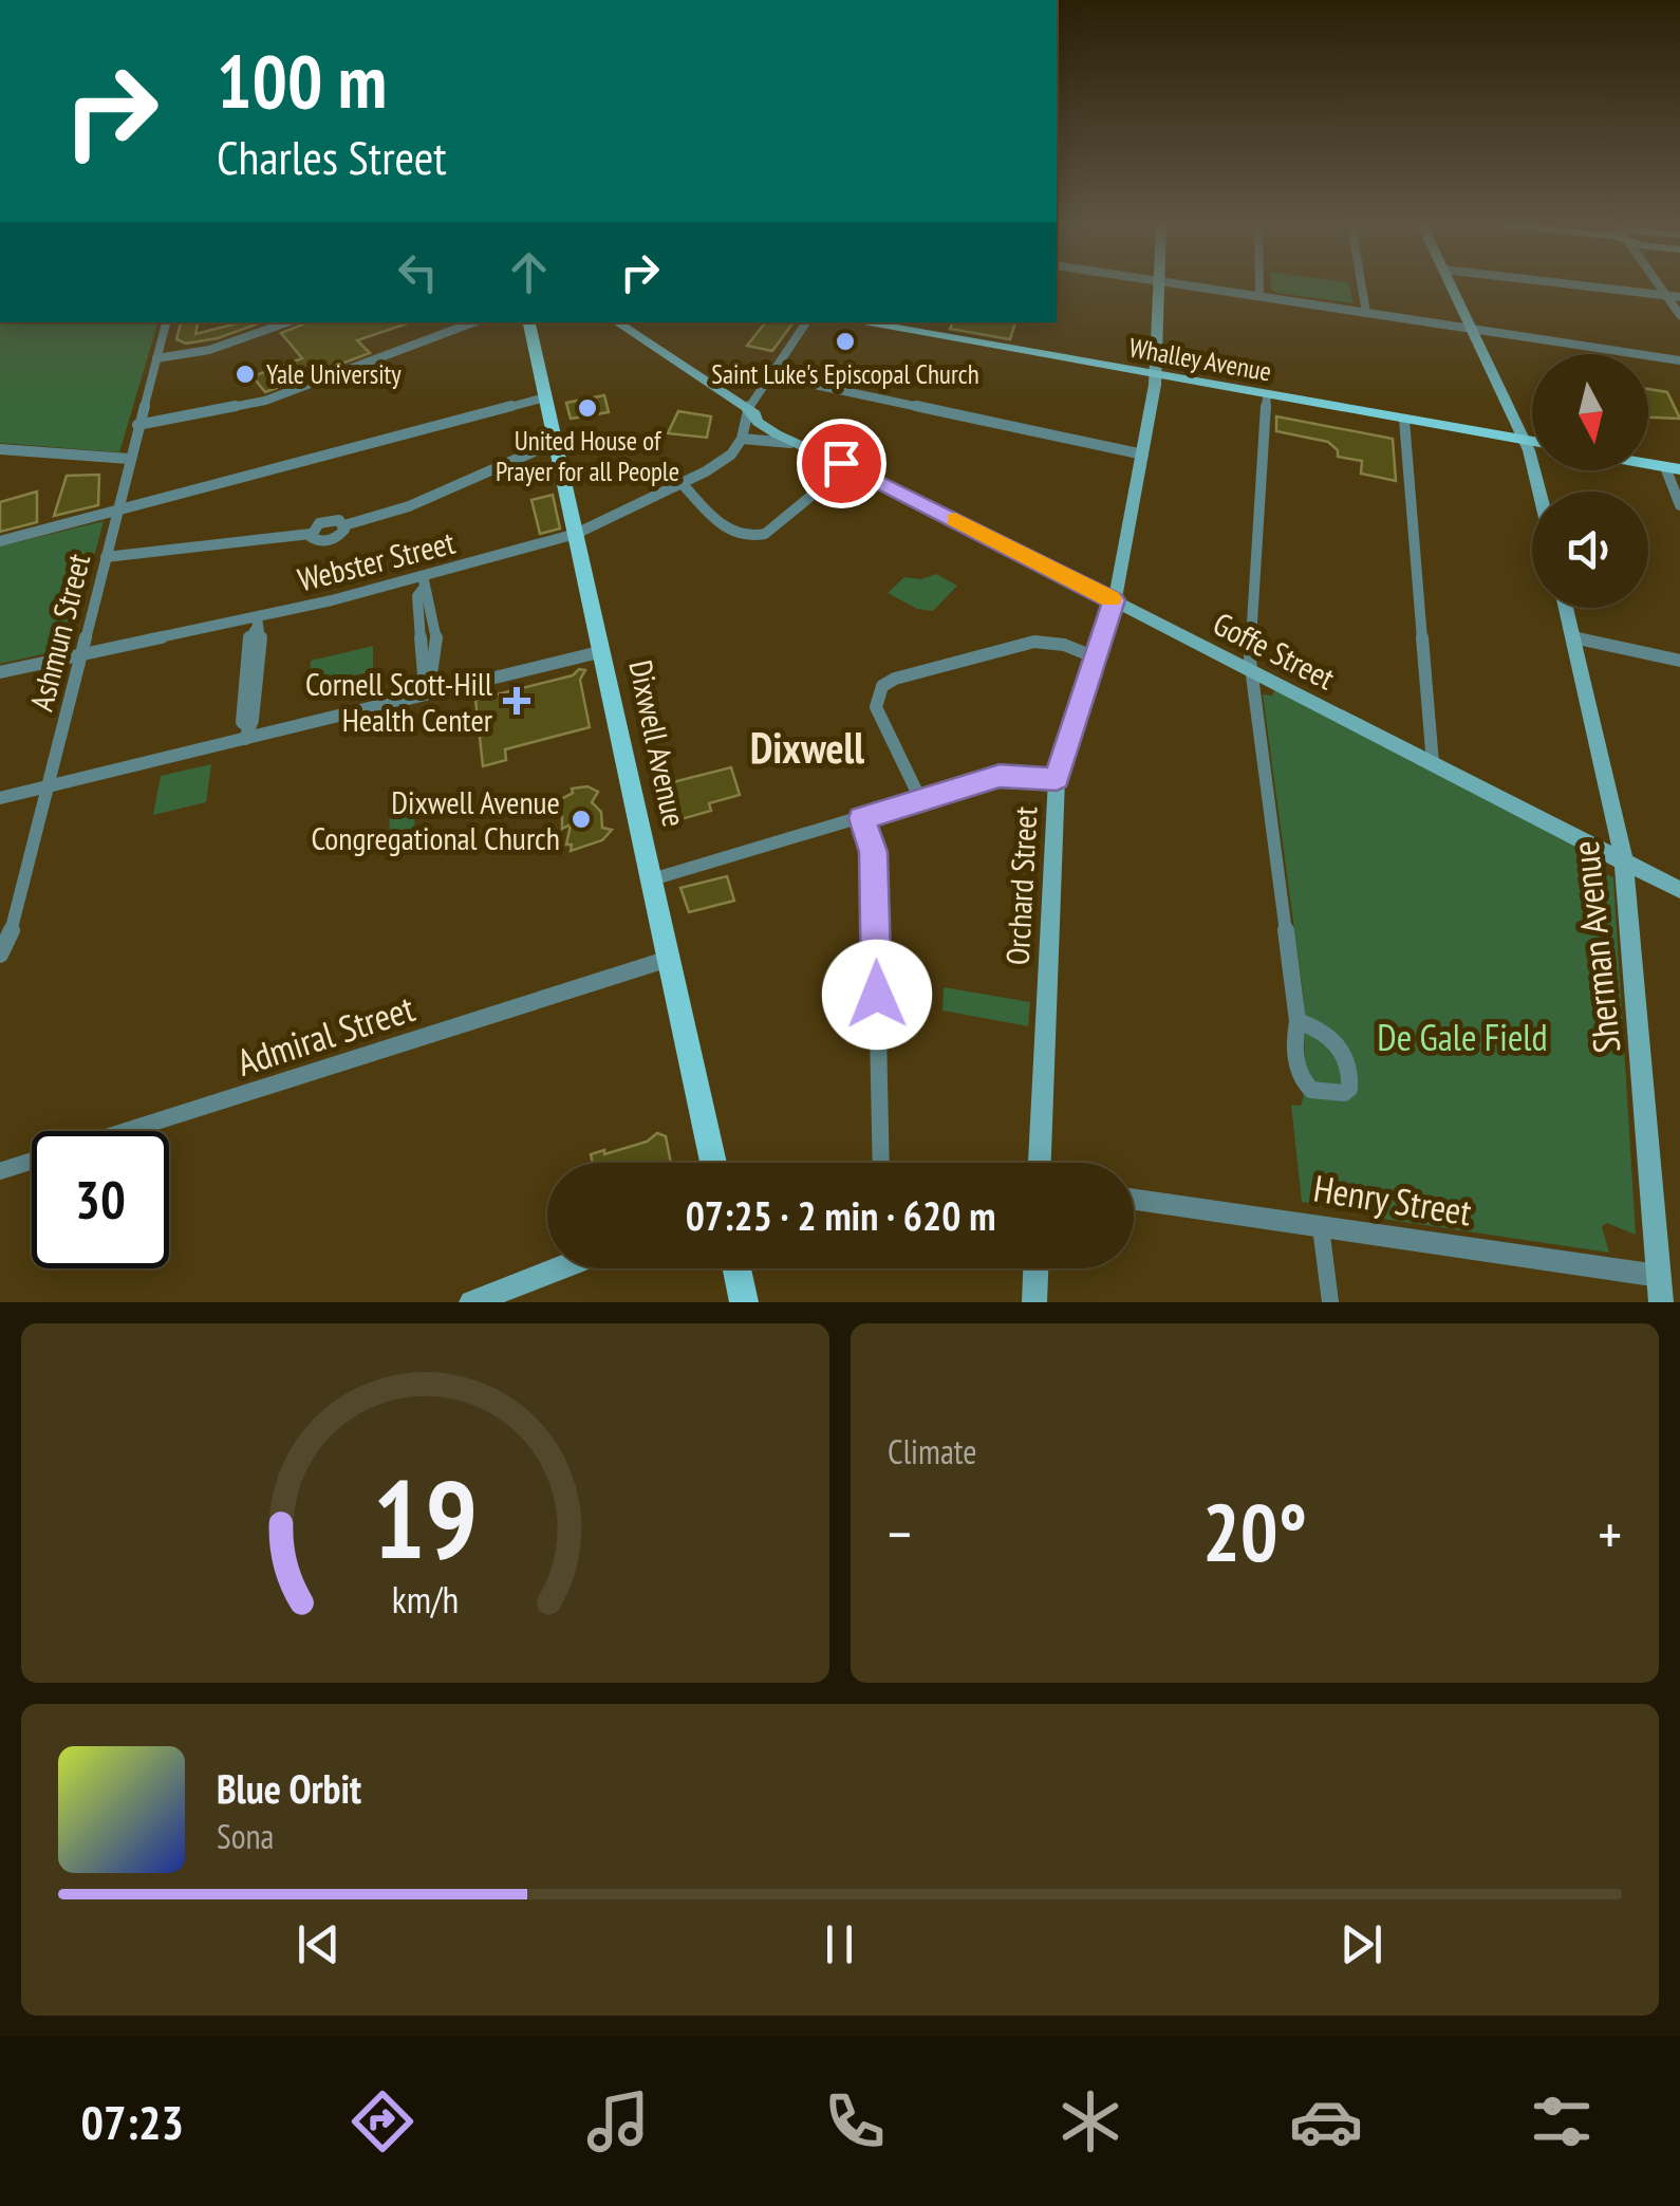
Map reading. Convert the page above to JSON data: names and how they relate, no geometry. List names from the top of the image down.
{
  "streets": {
    "main road": [
      "Whalley Avenue",
      "Goffe Street",
      "Dixwell Avenue",
      "Orchard Street",
      "Sherman Avenue"
    ],
    "street": [
      "Webster Street",
      "Ashmun Street",
      "Admiral Street",
      "Henry Street"
    ]
  },
  "crossings": [
    ["Whalley Avenue", "Orchard Street"],
    ["Webster Street", "Ashmun Street"],
    ["Webster Street", "Dixwell Avenue"],
    ["Goffe Street", "Orchard Street"],
    ["Goffe Street", "Sherman Avenue"],
    ["Dixwell Avenue", "Admiral Street"],
    ["Sherman Avenue", "Henry Street"]
  ],
  "districts": ["Dixwell"],
  "parks": ["De Gale Field"],
  "places": {
    "other": [
      "Saint Luke's Episcopal Church",
      "Yale University",
      "United House of Prayer for all People",
      "Dixwell Avenue Congregational Church"
    ],
    "health": ["Cornell Scott-Hill Health Center"]
  },
  "north": "bottom",
  "page": {
    "turn": ["100 m", "Charles Street"],
    "limit": "30",
    "trip": "07:25 · 2 min · 620 m",
    "tile": "Climate",
    "heat": ["−", "20°", "+"],
    "song": ["Blue Orbit", "Sona"],
    "tabs": "07:23",
    "gauge": ["19", "km/h"]
  }
}
